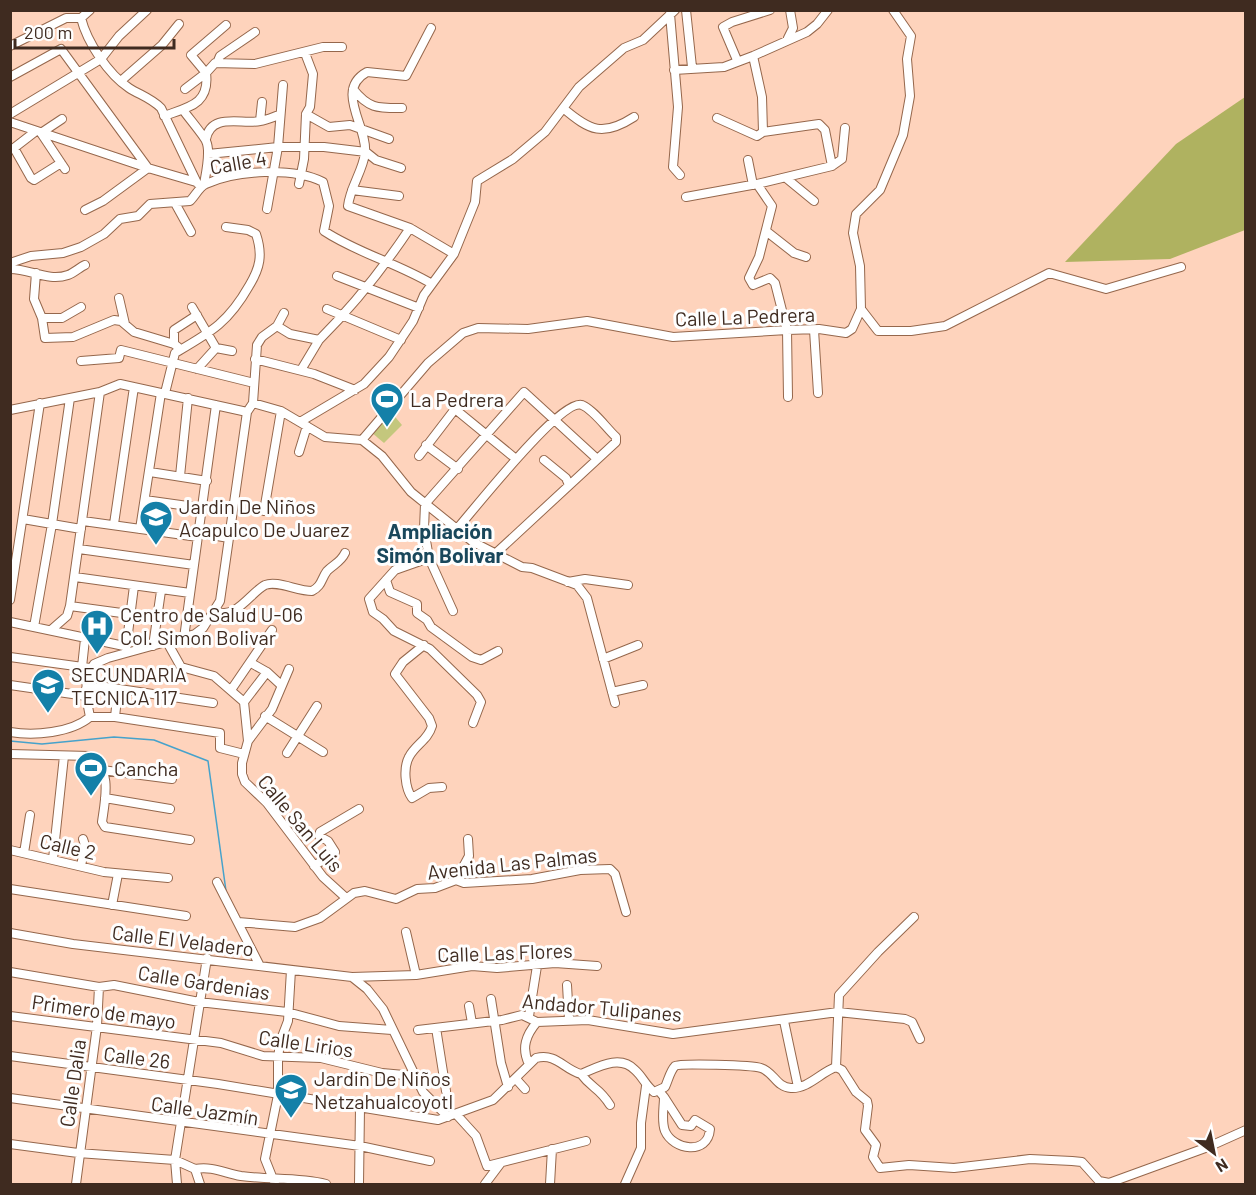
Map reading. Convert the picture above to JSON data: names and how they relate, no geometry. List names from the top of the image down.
{
  "streets": {
    "street": [
      "Calle 4",
      "Calle La Pedrera",
      "Calle San Luis",
      "Calle 2",
      "Avenida Las Palmas",
      "Calle El Veladero",
      "Calle Las Flores",
      "Calle Gardenias",
      "Andador Tulipanes",
      "Primero de mayo",
      "Calle Lirios",
      "Calle 26",
      "Calle Dalia",
      "Calle Jazmín"
    ]
  },
  "crossings": [
    ["Calle San Luis", "Avenida Las Palmas"],
    ["Calle El Veladero", "Calle Las Flores"],
    ["Calle Gardenias", "Calle Dalia"],
    ["Primero de mayo", "Calle Lirios"],
    ["Primero de mayo", "Calle Dalia"],
    ["Calle 26", "Calle Dalia"],
    ["Calle Dalia", "Calle Jazmín"]
  ],
  "districts": ["Ampliación Simón Bolivar"],
  "places": {
    "sports": ["La Pedrera", "Cancha"],
    "school or university": ["Jardin De Niños Acapulco De Juarez", "SECUNDARIA TECNICA 117", "Jardin De Niños Netzahualcoyotl"],
    "hospital": ["Centro de Salud U-06 Col. Simon Bolivar"]
  },
  "scale_bar": "200 m",
  "north": "bottom right"
}
